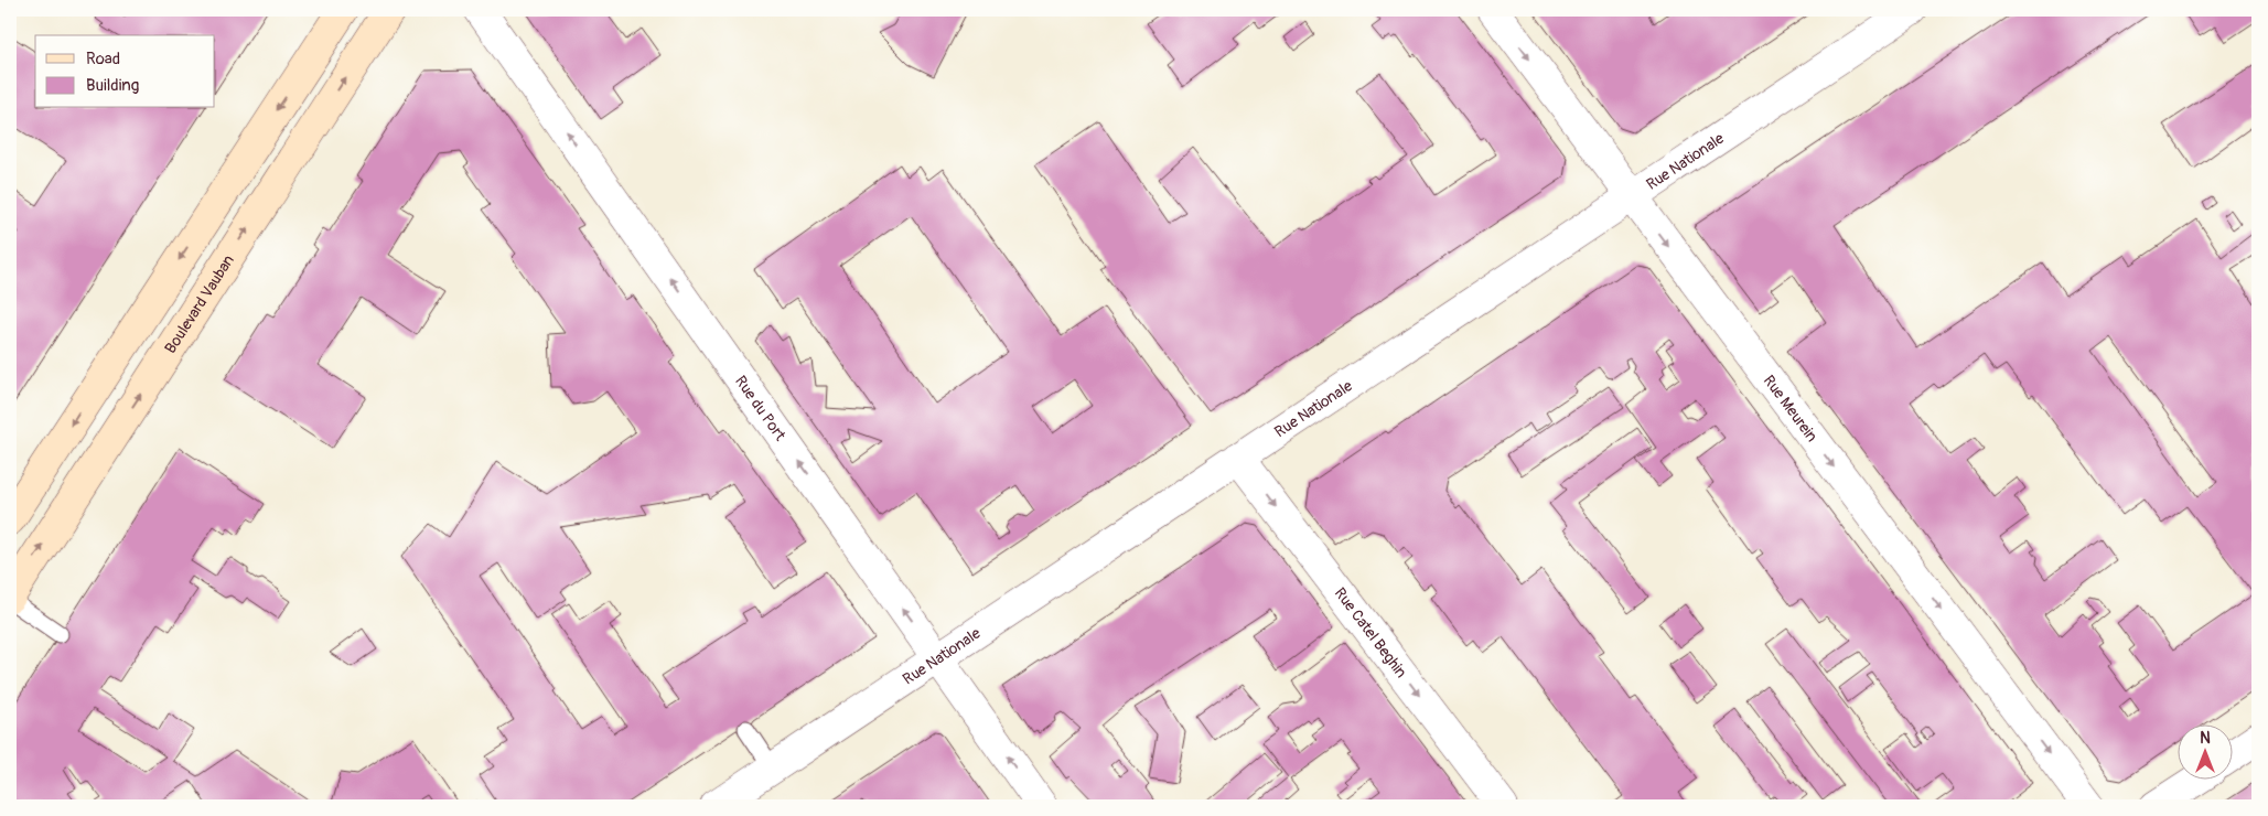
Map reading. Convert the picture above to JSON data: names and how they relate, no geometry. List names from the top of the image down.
{
  "streets": {
    "main road": ["Boulevard Vauban"],
    "street": [
      "Rue Nationale",
      "Rue du Port",
      "Rue Meurein",
      "Rue Catel Beghin"
    ]
  },
  "crossings": [
    ["Rue Nationale", "Rue du Port"],
    ["Rue Nationale", "Rue Meurein"],
    ["Rue Nationale", "Rue Catel Beghin"]
  ],
  "one_way": ["Rue du Port", "Rue Meurein", "Rue Catel Beghin"],
  "legend": ["Road", "Building"],
  "north": "top"
}
